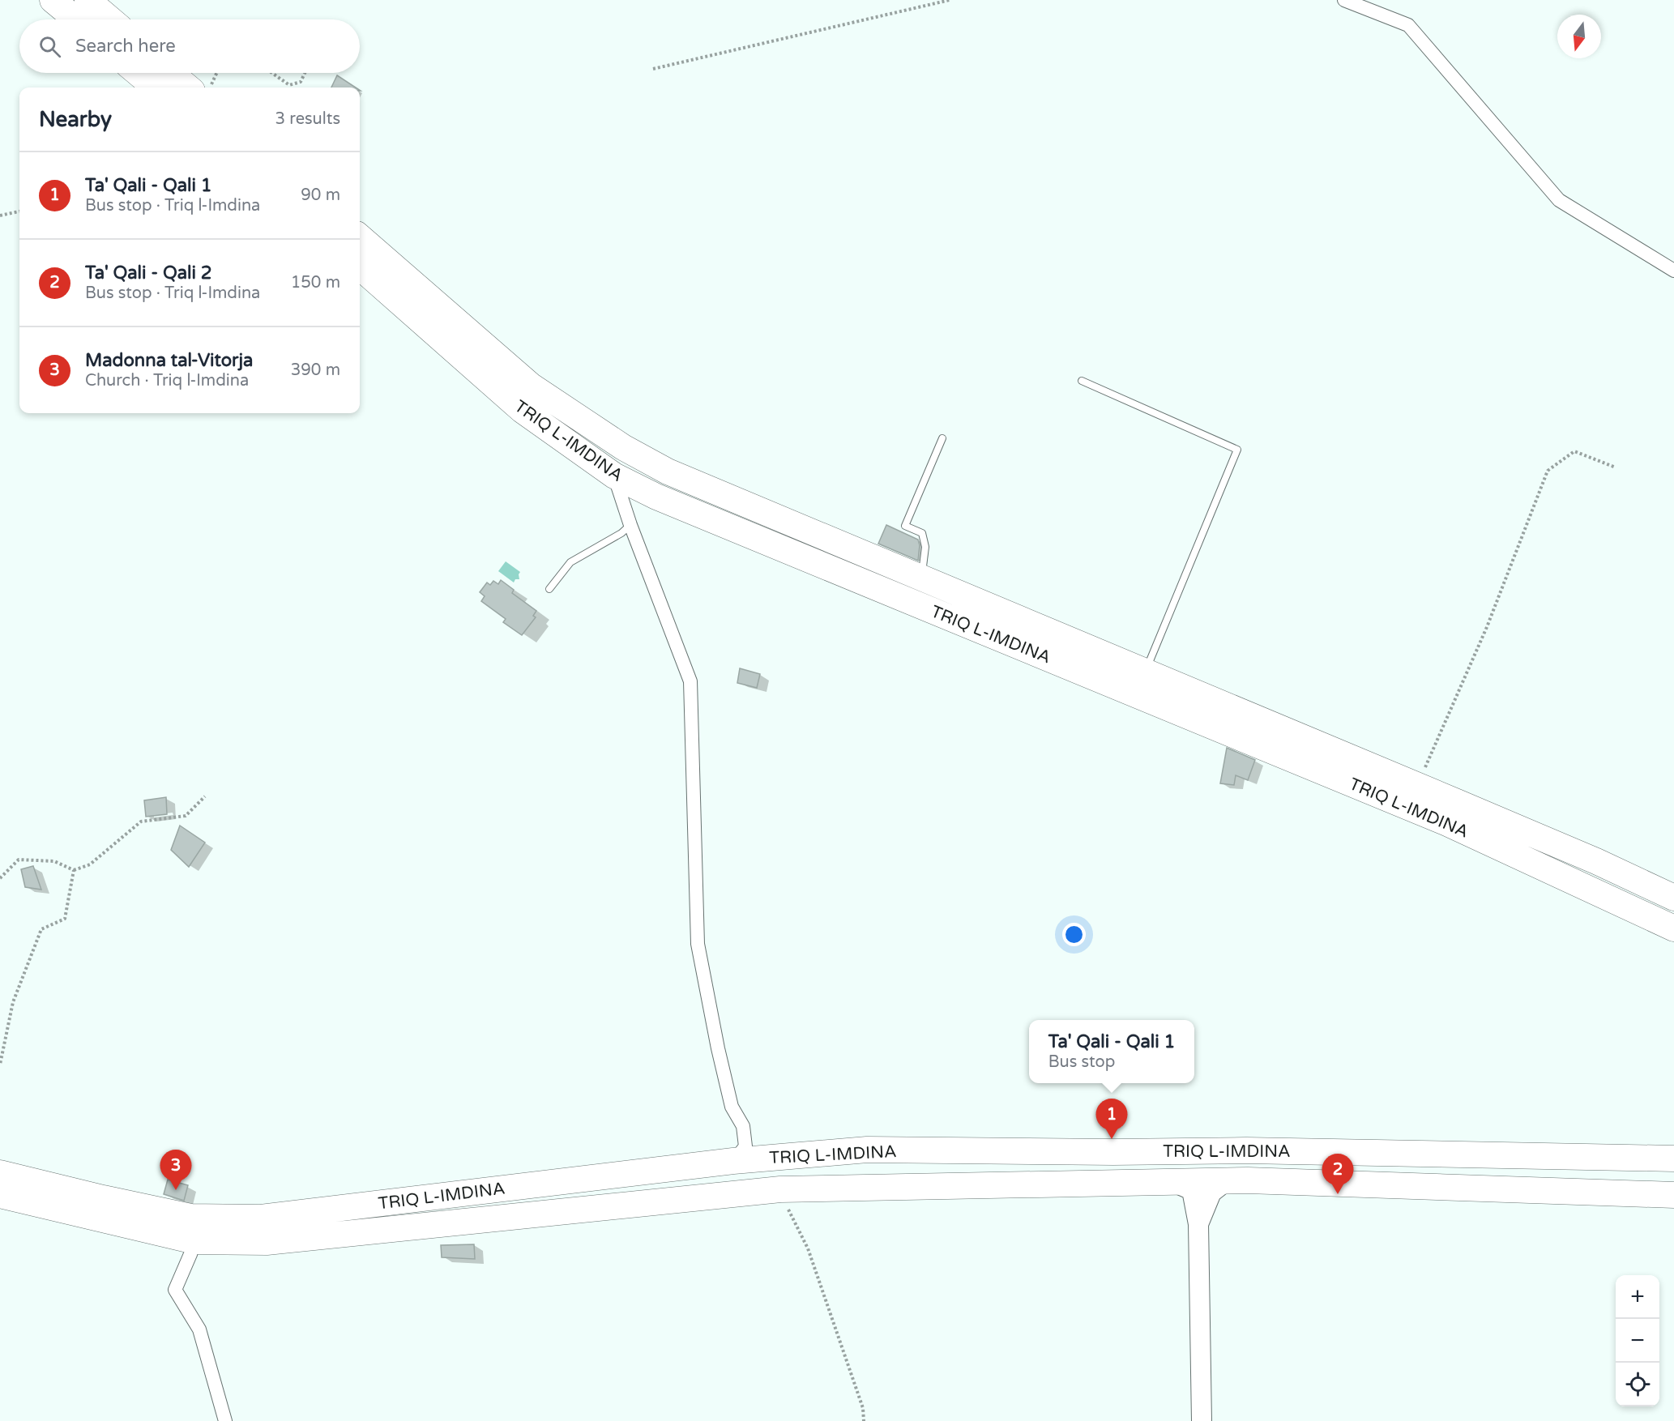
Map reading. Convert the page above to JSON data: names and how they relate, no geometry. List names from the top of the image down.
{
  "streets": {
    "highway": ["TRIQ L-IMDINA"]
  },
  "north": "bottom",
  "page": {
    "search": "Search here",
    "heading": ["Nearby", "3 results"],
    "list": [
      {
        "mark": "1",
        "name": "Ta' Qali - Qali 1",
        "note": "Bus stop · Triq l-Imdina",
        "value": "90 m"
      },
      {
        "mark": "2",
        "name": "Ta' Qali - Qali 2",
        "note": "Bus stop · Triq l-Imdina",
        "value": "150 m"
      },
      {
        "mark": "3",
        "name": "Madonna tal-Vitorja",
        "note": "Church · Triq l-Imdina",
        "value": "390 m"
      }
    ],
    "popup": ["Ta' Qali - Qali 1", "Bus stop"],
    "pins": ["1", "3", "2"],
    "map_buttons": ["+", "−"]
  }
}
